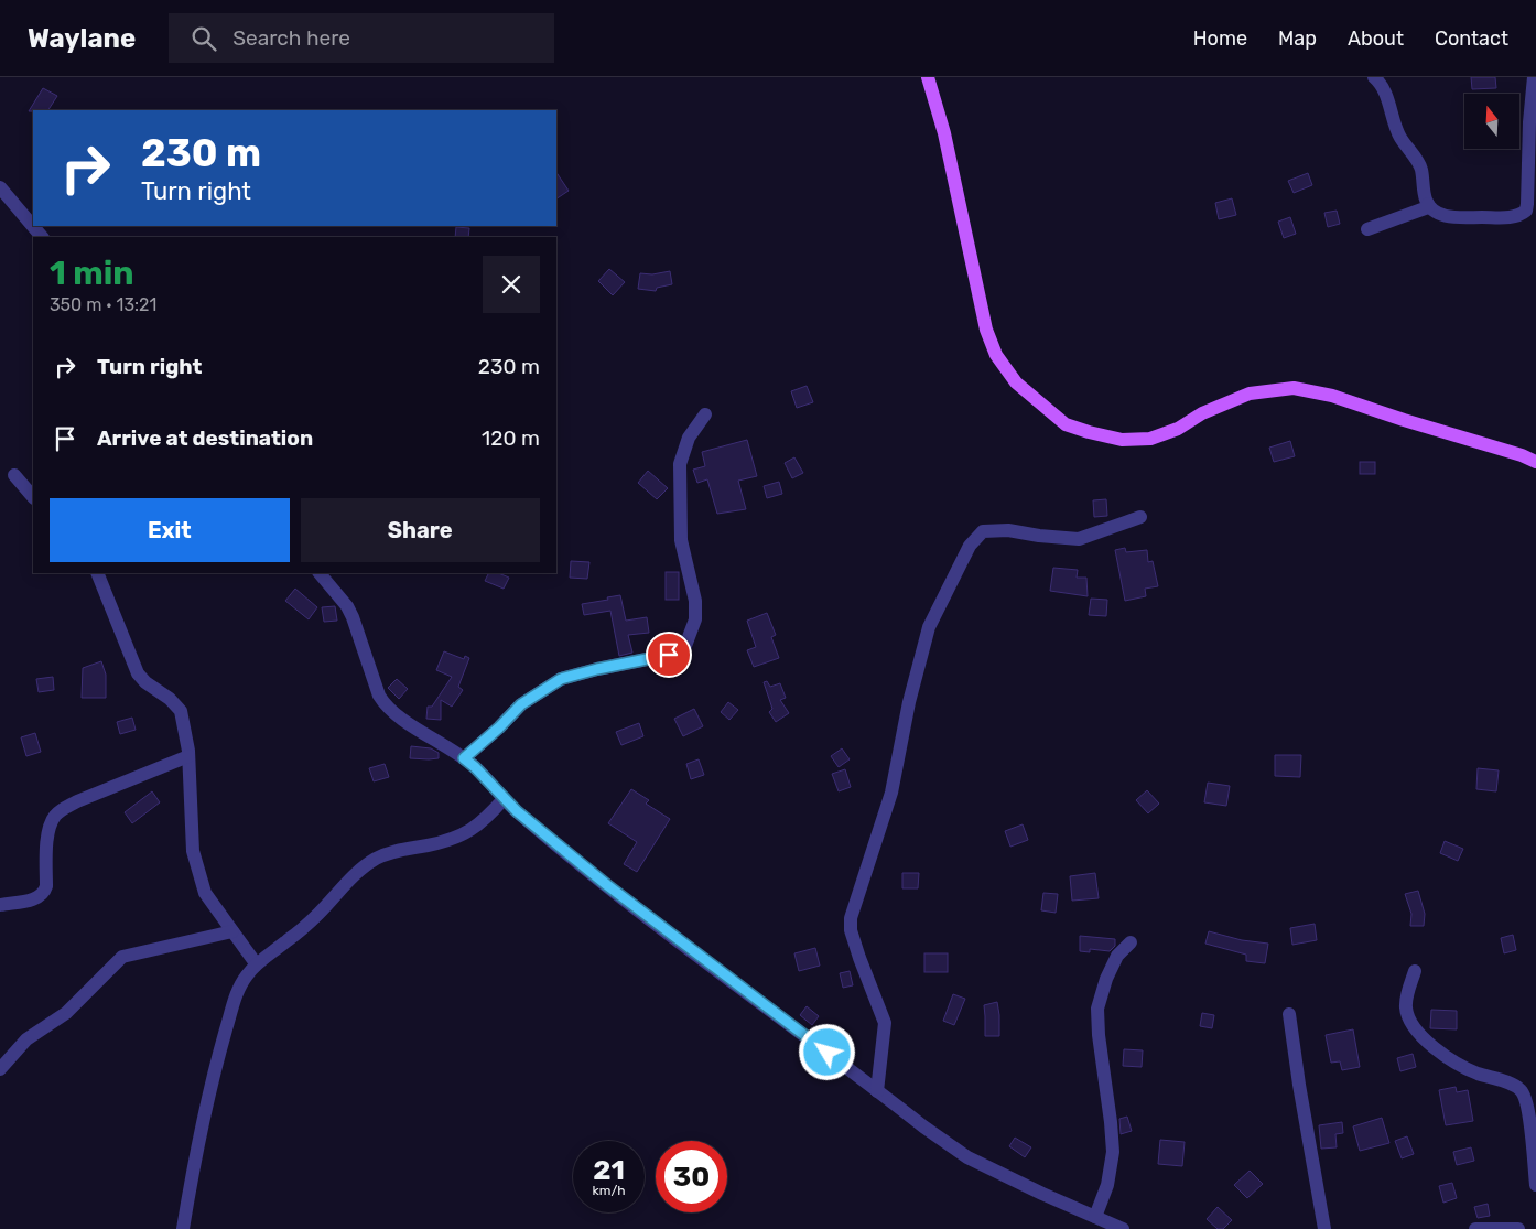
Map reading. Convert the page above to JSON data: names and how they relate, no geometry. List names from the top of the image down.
{
  "north": "top",
  "page": {
    "header": "Waylane",
    "search": "Search here",
    "nav": [
      "Home",
      "Map",
      "About",
      "Contact"
    ],
    "turn": ["230 m", "Turn right"],
    "heading": ["1 min", "350 m · 13:21"],
    "list": [
      {
        "name": "Turn right",
        "value": "230 m"
      },
      {
        "name": "Arrive at destination",
        "value": "120 m"
      }
    ],
    "buttons": ["Exit", "Share"],
    "speed": "21 km/h",
    "limit": "30"
  }
}
